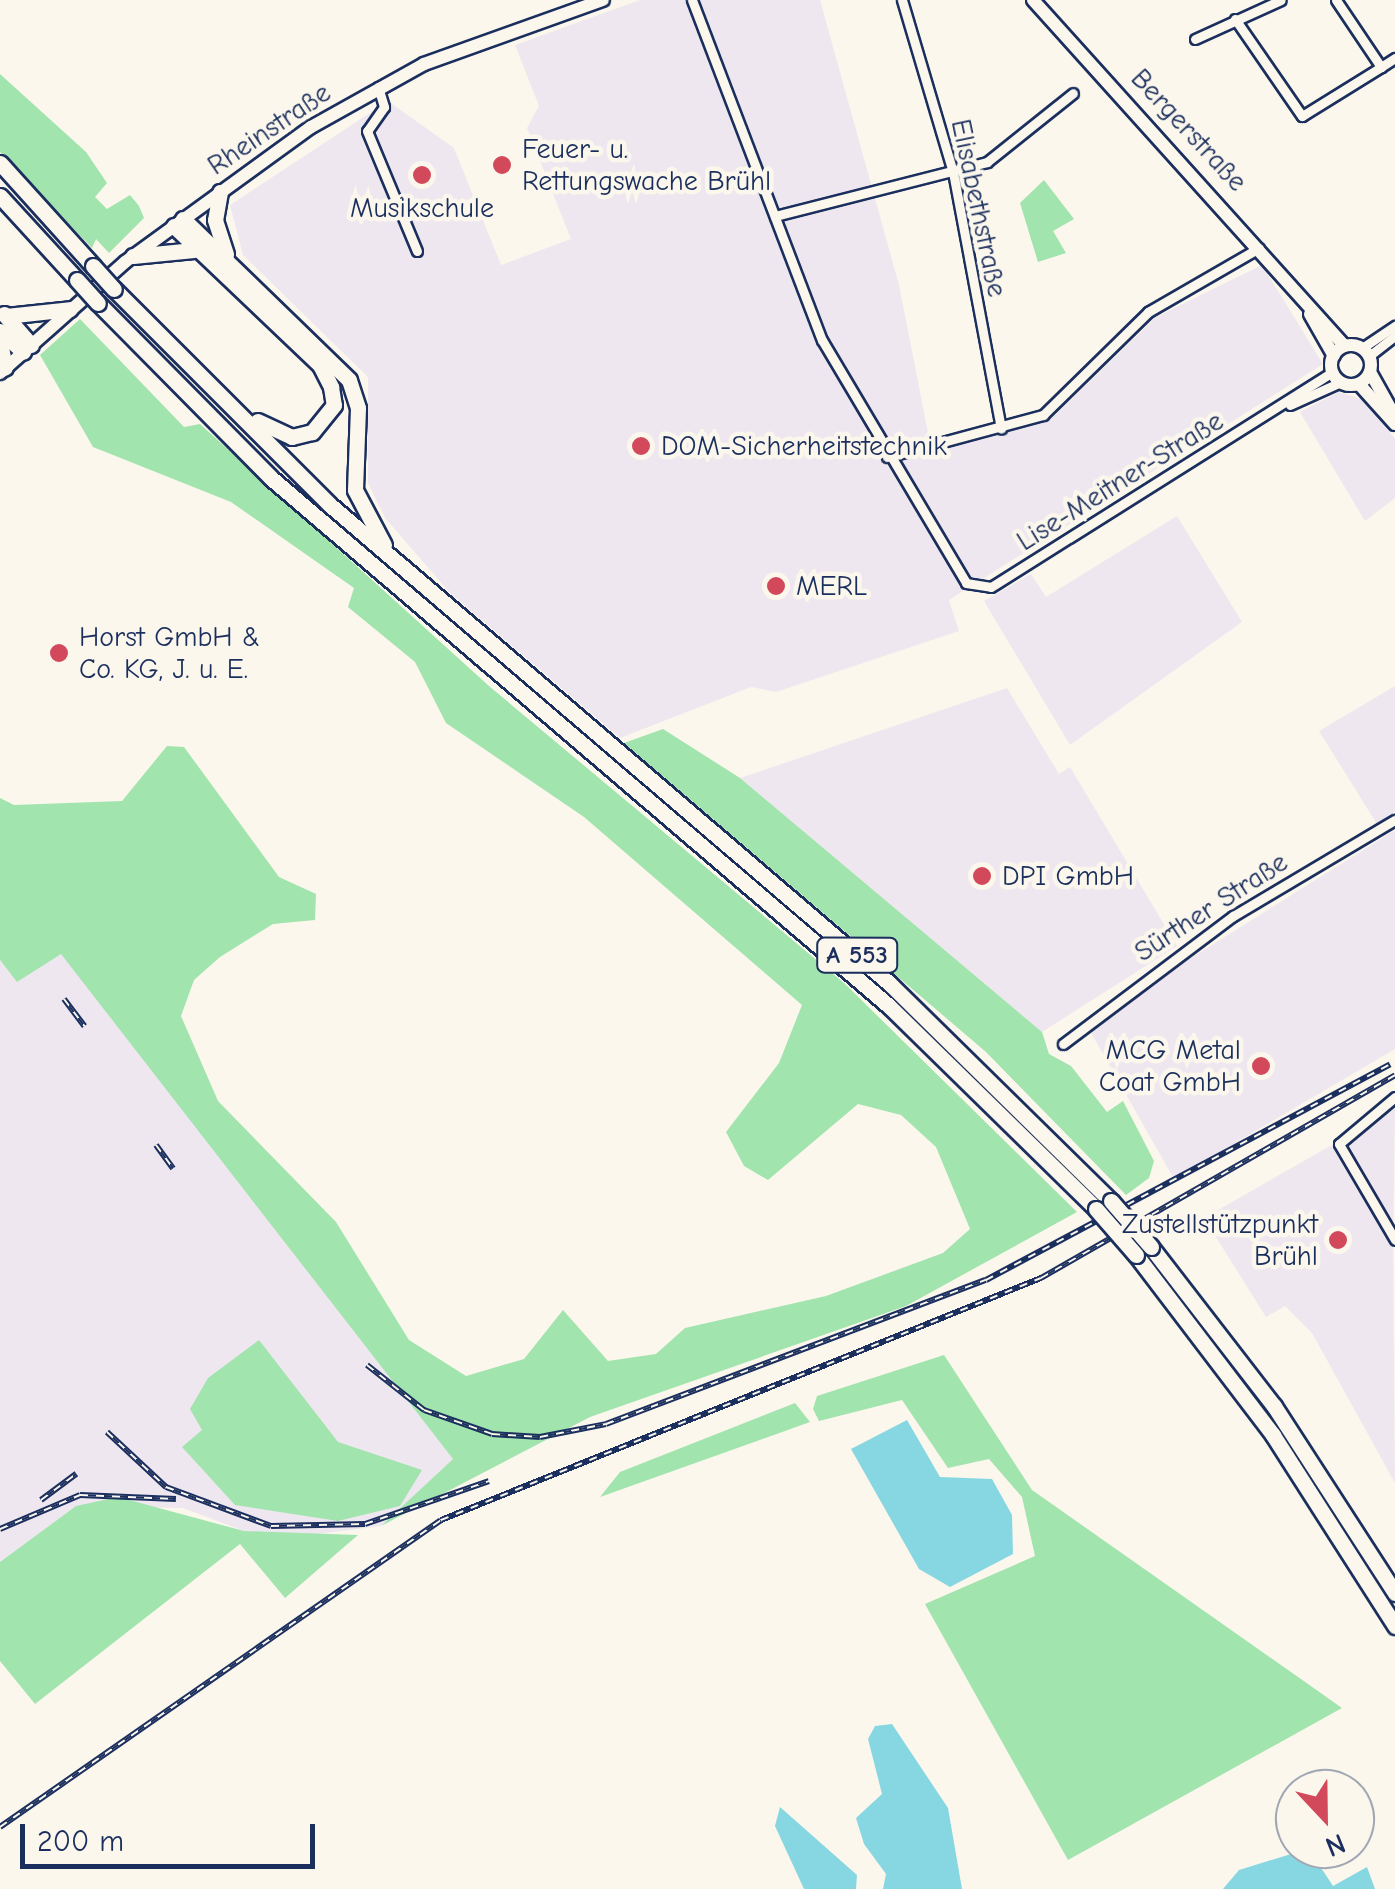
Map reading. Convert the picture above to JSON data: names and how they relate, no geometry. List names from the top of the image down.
{
  "streets": {
    "highway": ["A 553"],
    "main road": ["Rheinstraße", "Bergerstraße"],
    "street": ["Elisabethstraße", "Lise-Meitner-Straße", "Sürther Straße"]
  },
  "places": [
    "Feuer- u. Rettungswache Brühl",
    "Musikschule",
    "DOM-Sicherheitstechnik",
    "MERL",
    "Horst GmbH & Co. KG, J. u. E.",
    "DPI GmbH",
    "MCG Metal Coat GmbH",
    "Zustellstützpunkt Brühl"
  ],
  "scale_bar": "200 m",
  "north": "bottom"
}
